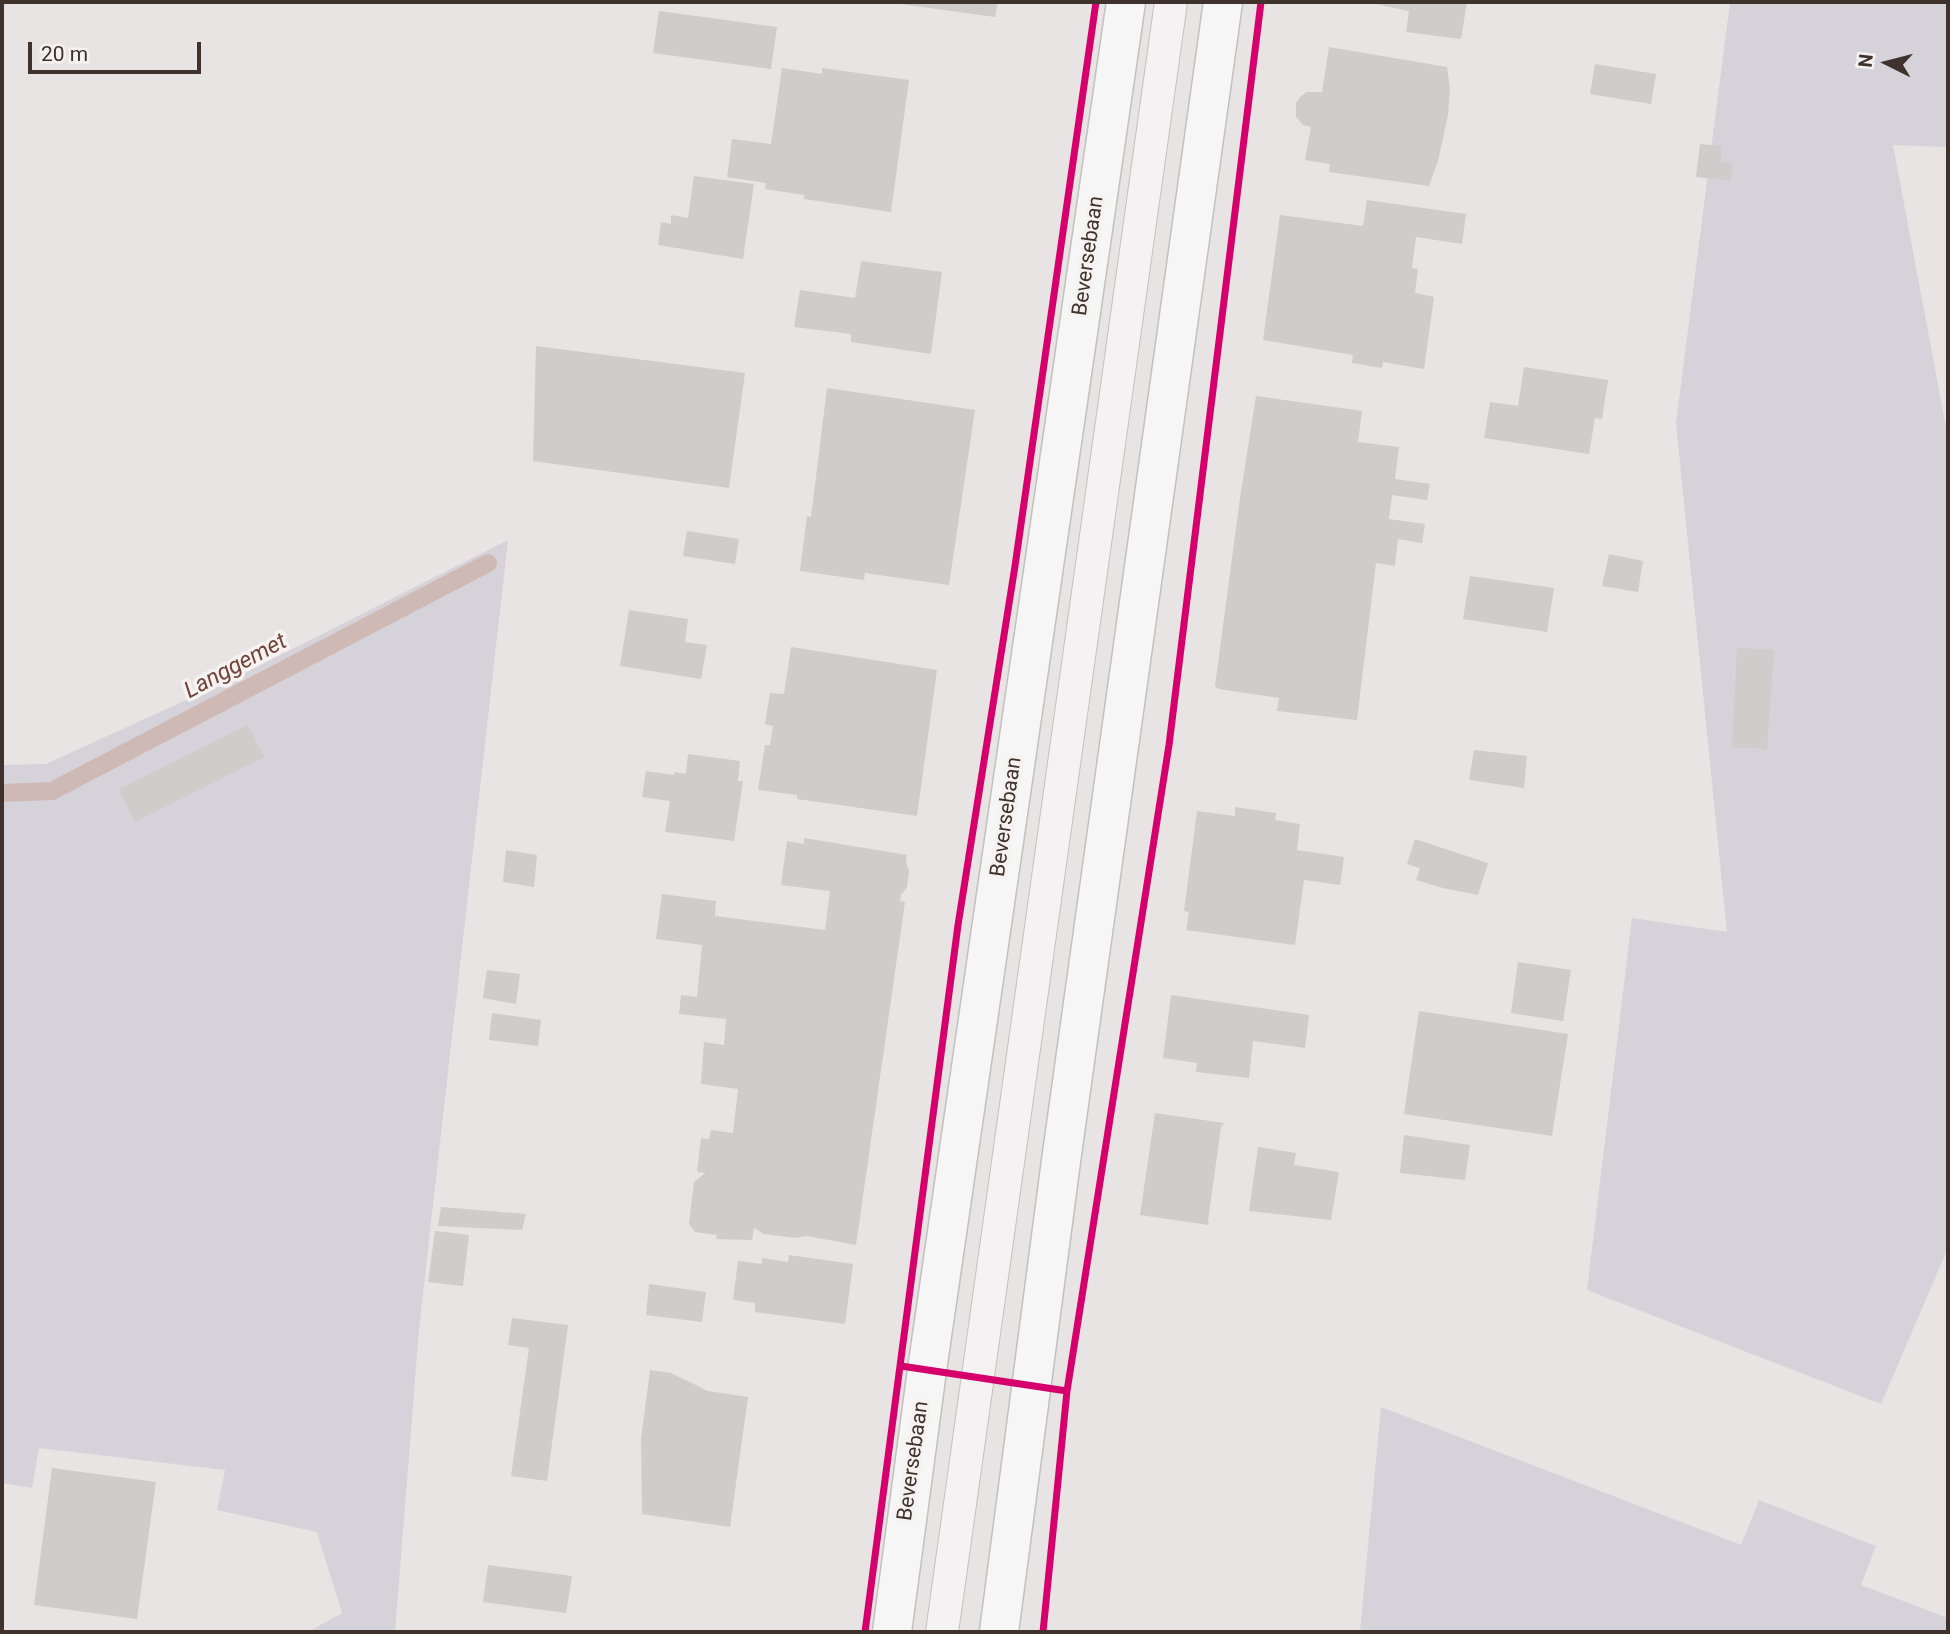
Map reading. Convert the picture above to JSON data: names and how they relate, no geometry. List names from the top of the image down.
{
  "streets": {
    "main road": ["Beversebaan"]
  },
  "water": ["Langgemet"],
  "scale_bar": "20 m",
  "north": "left"
}
